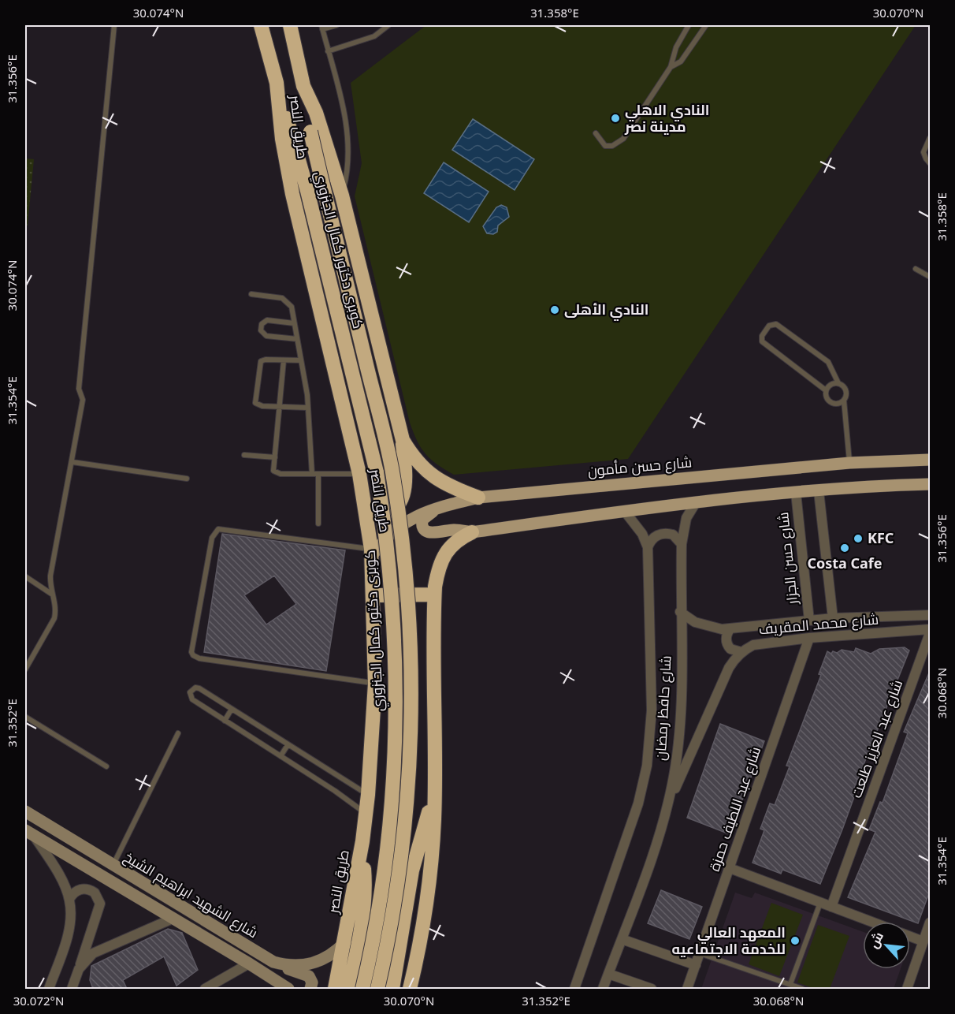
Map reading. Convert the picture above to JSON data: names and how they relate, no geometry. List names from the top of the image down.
{
  "streets": {
    "highway": ["طريق النصر", "كوبرى دكتور كمال الجنزوري"],
    "main road": ["شارع حسن مأمون"],
    "street": [
      "شارع حسن الجزار",
      "شارع محمد المقريف",
      "شارع حافظ رمضان",
      "شارع عبد العزيز طلعت",
      "شارع عبد اللطيف حمزة",
      "شارع الشهيد ابراهيم الشيخ"
    ]
  },
  "crossings": [
    ["طريق النصر", "كوبرى دكتور كمال الجنزوري"],
    ["طريق النصر", "شارع حسن مأمون"],
    ["طريق النصر", "شارع الشهيد ابراهيم الشيخ"],
    ["شارع حسن الجزار", "شارع محمد المقريف"],
    ["شارع محمد المقريف", "شارع حافظ رمضان"],
    ["شارع محمد المقريف", "شارع عبد اللطيف حمزة"]
  ],
  "places": [
    "النادي الاهلي مدينة نصر",
    "النادي الأهلى",
    "KFC",
    "Costa Cafe",
    "المعهد العالي للخدمة الاجتماعيه"
  ],
  "north": "top left",
  "coordinates": [
    "30.074°N",
    "31.358°E",
    "30.070°N",
    "31.356°E",
    "31.354°E",
    "30.068°N",
    "31.352°E",
    "30.072°N"
  ]
}
